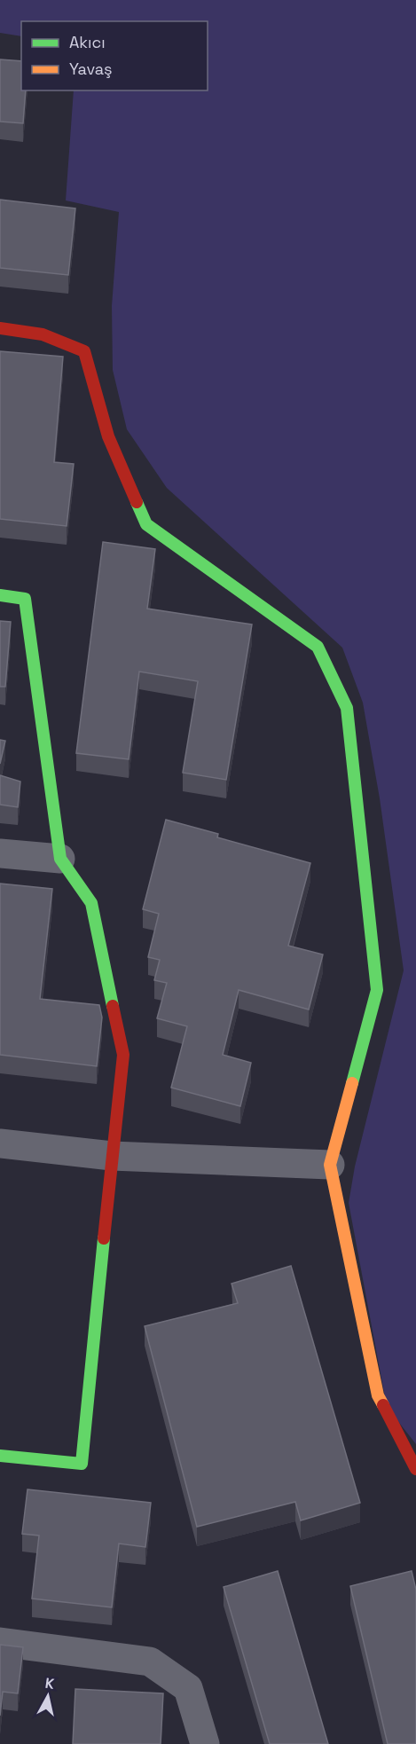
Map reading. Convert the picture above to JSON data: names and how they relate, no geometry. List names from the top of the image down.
{
  "legend": ["Akıcı", "Yavaş"],
  "north": "top"
}
